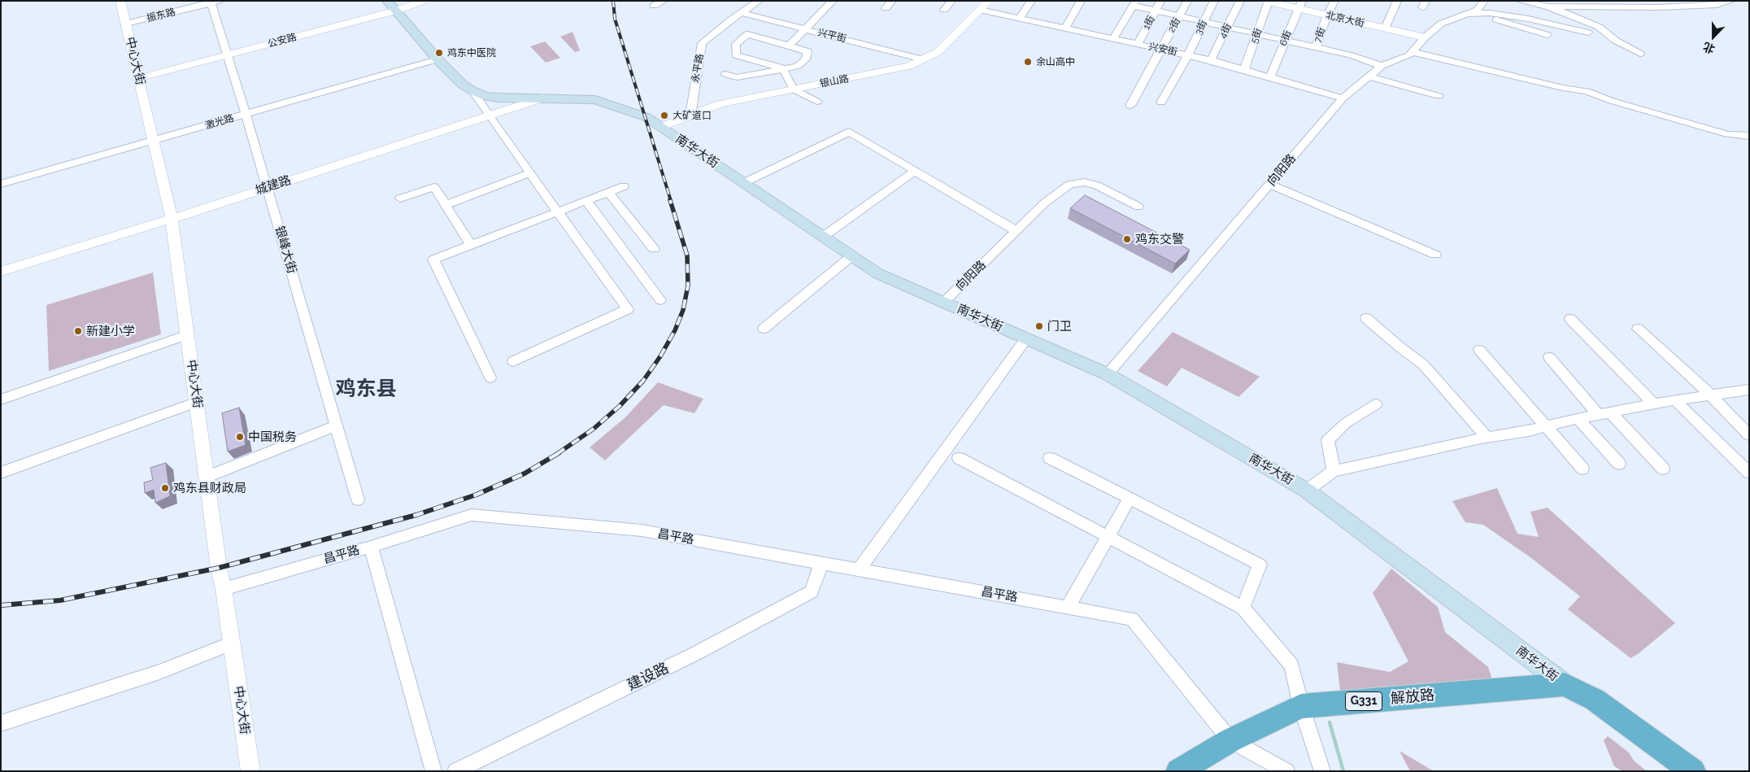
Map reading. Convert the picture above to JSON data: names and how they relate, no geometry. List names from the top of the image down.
{
  "streets": {
    "highway": ["南华大街", "解放路", "G331"],
    "street": [
      "振东路",
      "北京大街",
      "1街",
      "2街",
      "3街",
      "4街",
      "7街",
      "兴平街",
      "5街",
      "6街",
      "公安路",
      "兴安街",
      "中心大街",
      "永平路",
      "银山路",
      "激光路",
      "向阳路",
      "城建路",
      "银峰大街",
      "昌平路",
      "建设路"
    ]
  },
  "crossings": [
    ["振东路", "中心大街"],
    ["振东路", "银峰大街"],
    ["北京大街", "7街"],
    ["北京大街", "5街"],
    ["北京大街", "6街"],
    ["北京大街", "向阳路"],
    ["1街", "兴安街"],
    ["2街", "兴安街"],
    ["3街", "兴安街"],
    ["4街", "兴安街"],
    ["兴平街", "永平路"],
    ["兴平街", "银山路"],
    ["5街", "兴安街"],
    ["6街", "兴安街"],
    ["公安路", "中心大街"],
    ["公安路", "南华大街"],
    ["公安路", "银峰大街"],
    ["兴安街", "银山路"],
    ["兴安街", "向阳路"],
    ["中心大街", "激光路"],
    ["中心大街", "城建路"],
    ["中心大街", "昌平路"],
    ["永平路", "银山路"],
    ["银山路", "南华大街"],
    ["激光路", "南华大街"],
    ["激光路", "银峰大街"],
    ["南华大街", "向阳路"],
    ["南华大街", "城建路"],
    ["南华大街", "解放路"],
    ["城建路", "银峰大街"],
    ["昌平路", "建设路"],
    ["昌平路", "解放路"]
  ],
  "districts": ["鸡东县"],
  "places": [
    "鸡东中医院",
    "余山高中",
    "大矿道口",
    "鸡东交警",
    "门卫",
    "新建小学",
    "中国税务",
    "鸡东县财政局"
  ],
  "north": "bottom"
}
